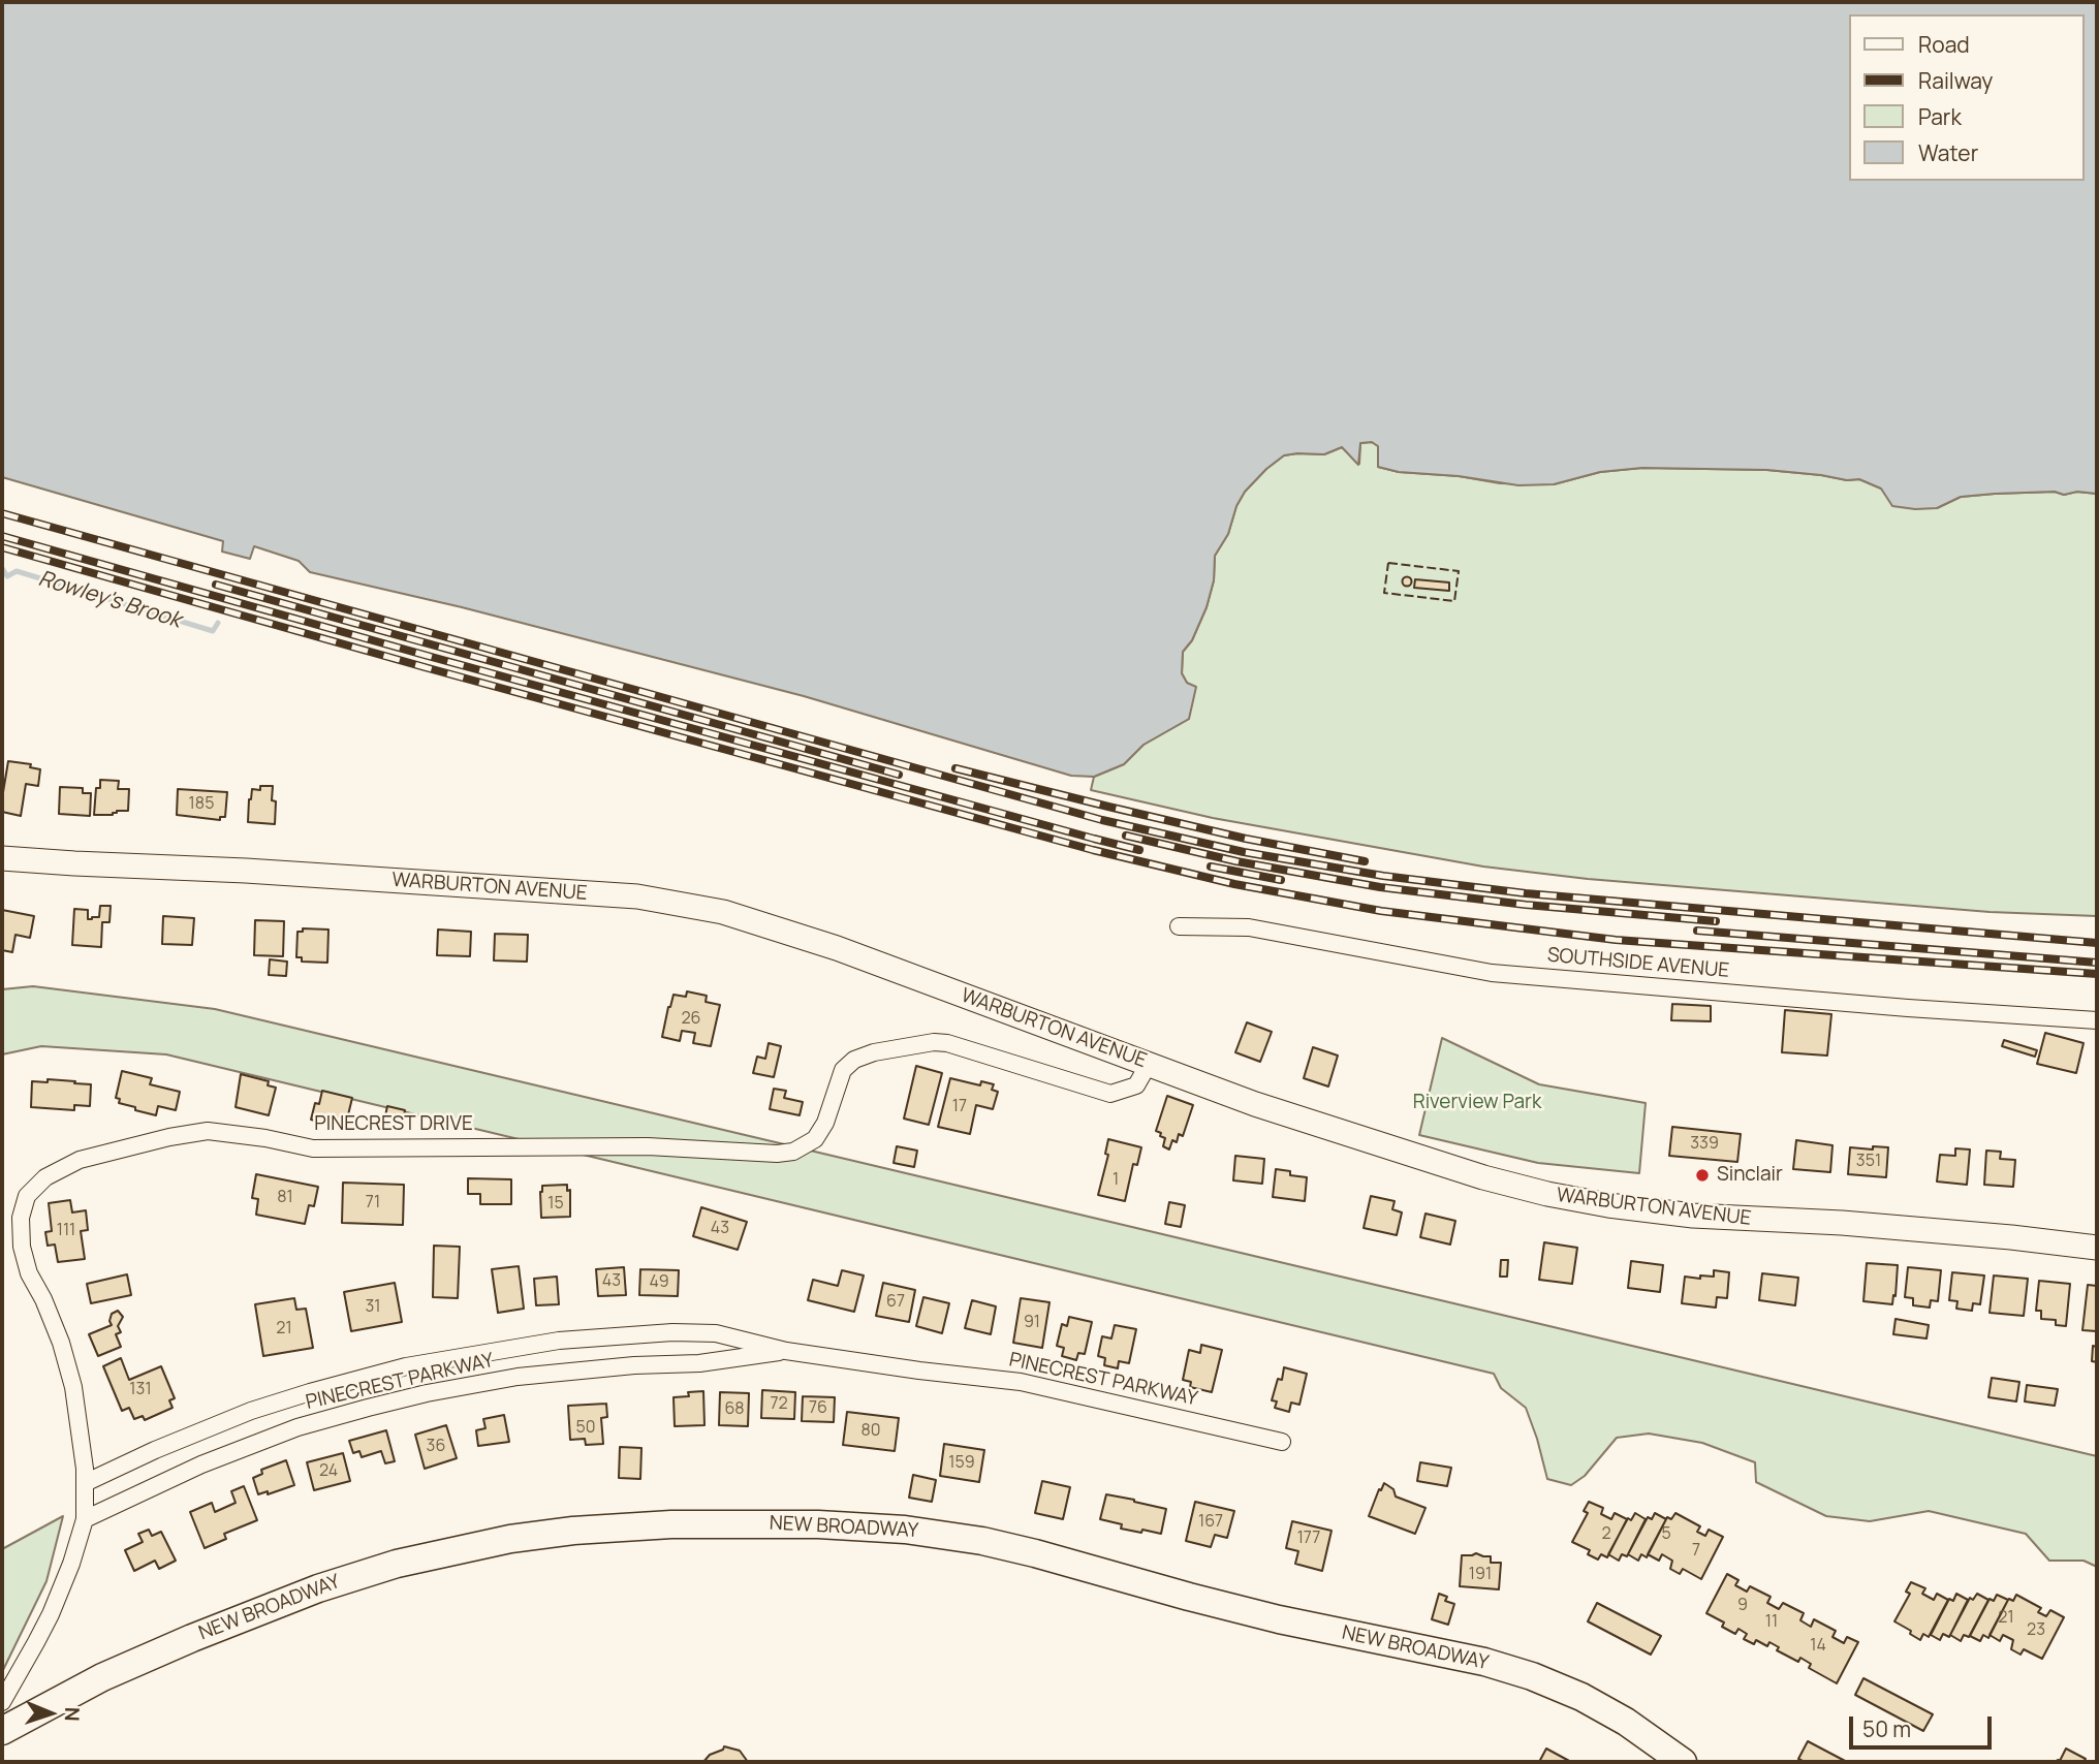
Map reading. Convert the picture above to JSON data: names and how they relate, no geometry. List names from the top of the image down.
{
  "streets": {
    "main road": ["NEW BROADWAY"],
    "street": [
      "WARBURTON AVENUE",
      "SOUTHSIDE AVENUE",
      "PINECREST DRIVE",
      "PINECREST PARKWAY"
    ]
  },
  "crossings": [
    ["WARBURTON AVENUE", "PINECREST DRIVE"],
    ["PINECREST DRIVE", "PINECREST PARKWAY"]
  ],
  "water": ["Rowley's Brook"],
  "parks": ["Riverview Park"],
  "places": ["Sinclair"],
  "house_numbers": [
    "185",
    "26",
    "17",
    "339",
    "351",
    "1",
    "81",
    "71",
    "15",
    "43",
    "111",
    "43",
    "49",
    "67",
    "31",
    "91",
    "21",
    "131",
    "72",
    "76",
    "68",
    "50",
    "80",
    "36",
    "159",
    "24",
    "167",
    "2",
    "5",
    "177",
    "7",
    "191",
    "9",
    "21",
    "11",
    "23",
    "14"
  ],
  "legend": [
    "Road",
    "Railway",
    "Park",
    "Water"
  ],
  "scale_bar": "50 m",
  "north": "right"
}
